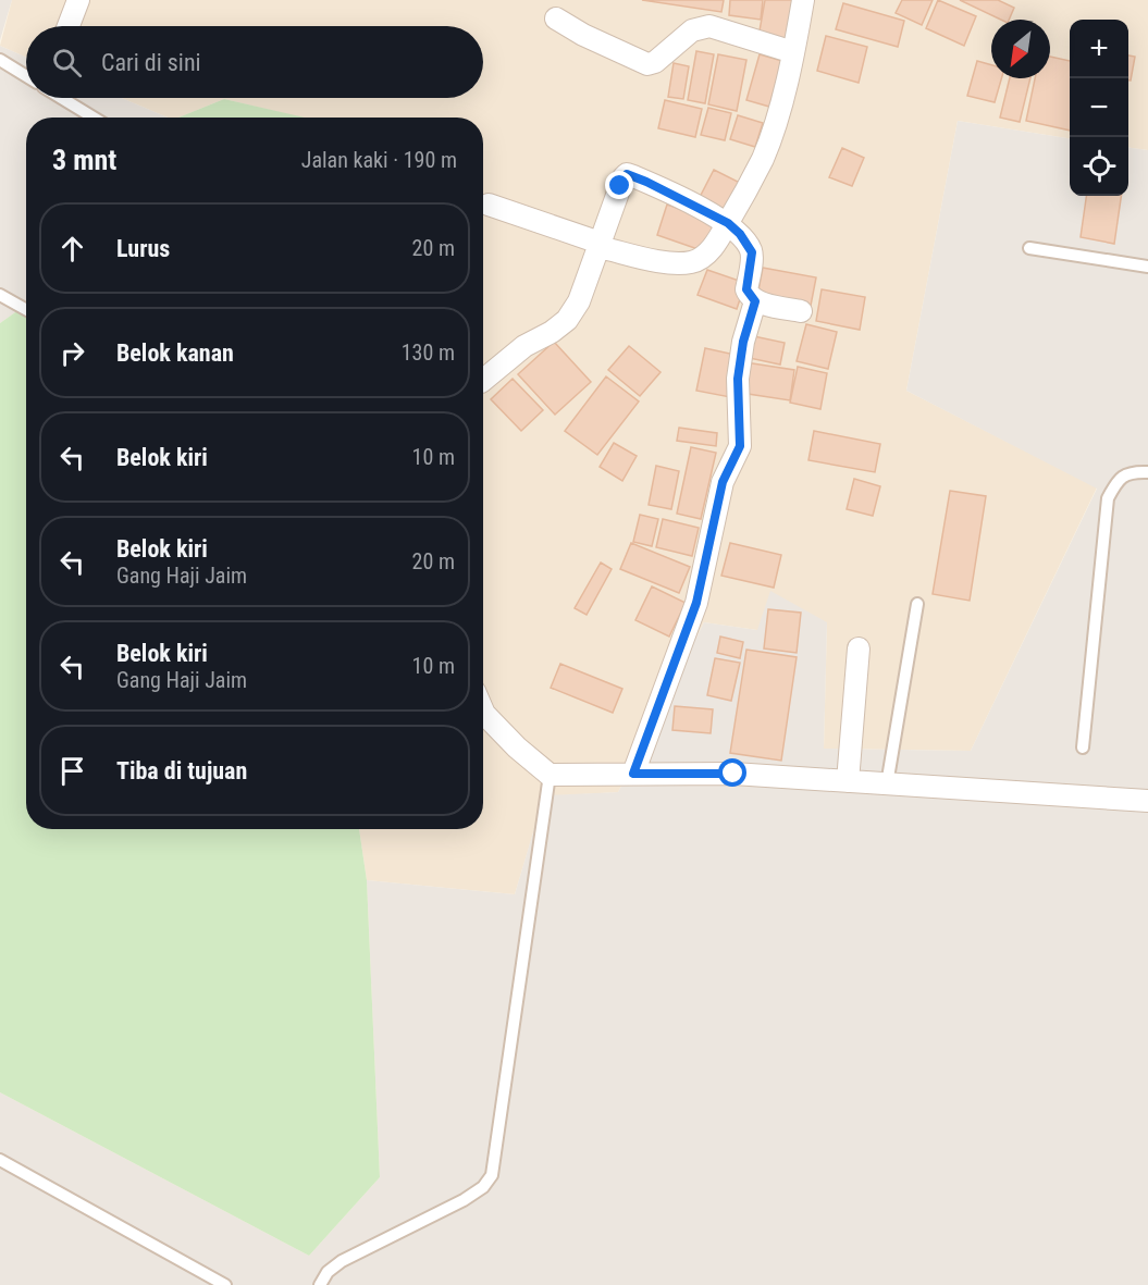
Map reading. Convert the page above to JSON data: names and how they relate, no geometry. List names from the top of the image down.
{
  "north": "bottom left",
  "page": {
    "map_buttons": ["+", "−"],
    "search": "Cari di sini",
    "heading": ["3 mnt", "Jalan kaki · 190 m"],
    "list": [
      ["Lurus", "20 m"],
      ["Belok kanan", "130 m"],
      ["Belok kiri", "10 m"],
      ["Belok kiri", "Gang Haji Jaim", "20 m"],
      ["Belok kiri", "Gang Haji Jaim", "10 m"],
      "Tiba di tujuan"
    ]
  }
}
